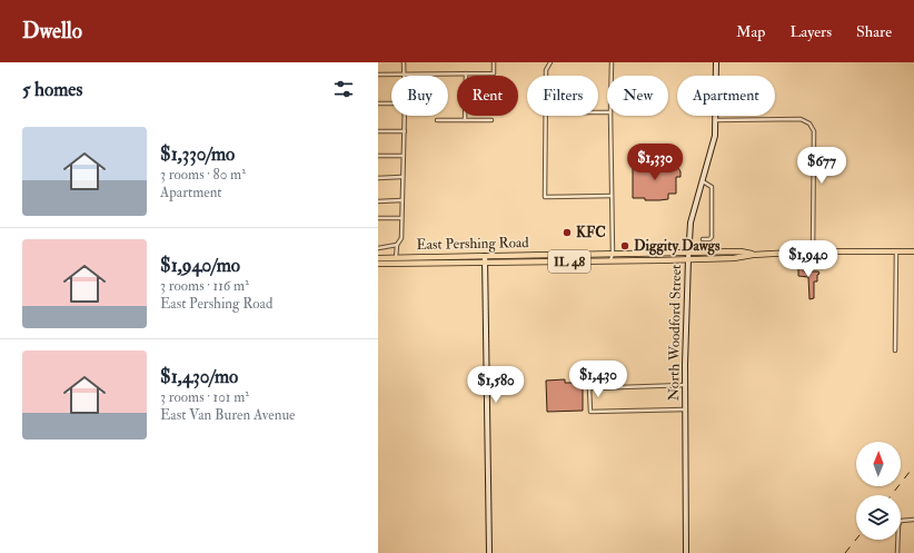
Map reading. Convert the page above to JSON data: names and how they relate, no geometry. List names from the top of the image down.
{
  "streets": {
    "main road": ["East Pershing Road", "IL 48"],
    "street": ["North Woodford Street"]
  },
  "crossings": [
    ["East Pershing Road", "North Woodford Street"]
  ],
  "places": ["KFC", "Diggity Dawgs"],
  "north": "top",
  "page": {
    "header": "Dwello",
    "nav": ["Map", "Layers", "Share"],
    "heading": "5 homes",
    "chip": [
      "Buy",
      "Rent",
      "Filters",
      "New",
      "Apartment"
    ],
    "list": [
      {
        "name": "$1,330/mo",
        "note": "3 rooms · 80 m² · Apartment"
      },
      {
        "name": "$1,940/mo",
        "note": "3 rooms · 116 m² · East Pershing Road"
      },
      {
        "name": "$1,430/mo",
        "note": "3 rooms · 101 m² · East Van Buren Avenue"
      }
    ],
    "price": [
      "$1,330",
      "$677",
      "$1,940",
      "$1,430",
      "$1,580"
    ]
  }
}
